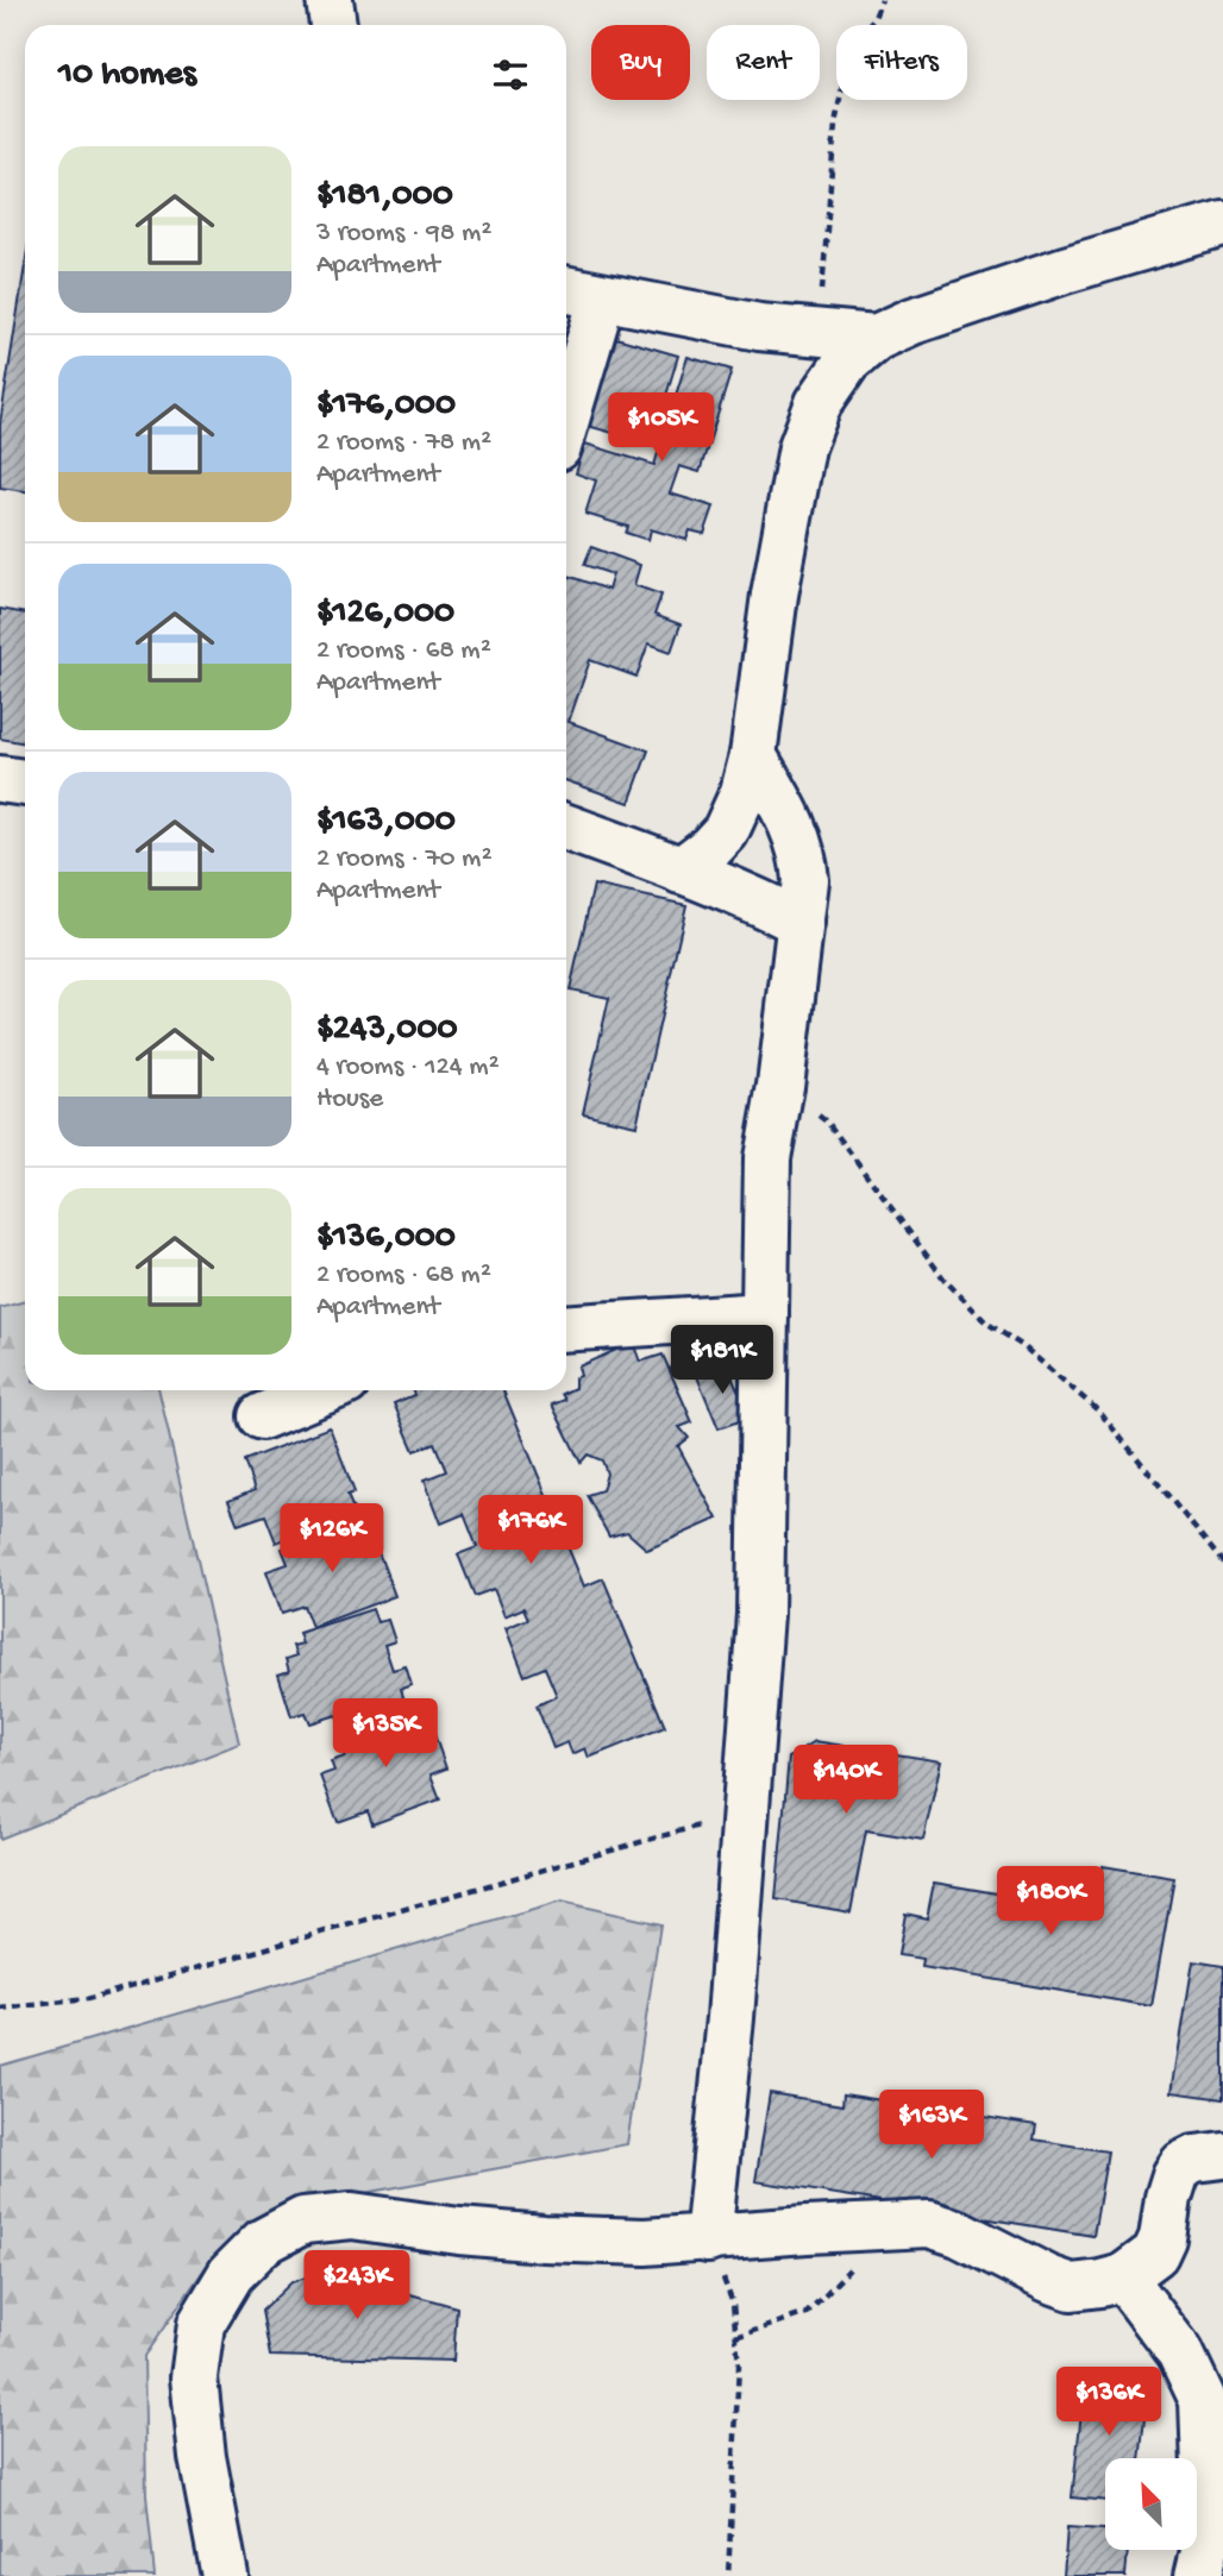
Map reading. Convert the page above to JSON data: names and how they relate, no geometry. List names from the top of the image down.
{
  "north": "top left",
  "page": {
    "chip": ["Buy", "Rent", "Filters"],
    "heading": "10 homes",
    "list": [
      {
        "name": "$181,000",
        "note": "3 rooms · 98 m² · Apartment"
      },
      {
        "name": "$176,000",
        "note": "2 rooms · 78 m² · Apartment"
      },
      {
        "name": "$126,000",
        "note": "2 rooms · 68 m² · Apartment"
      },
      {
        "name": "$163,000",
        "note": "2 rooms · 70 m² · Apartment"
      },
      {
        "name": "$243,000",
        "note": "4 rooms · 124 m² · House"
      },
      {
        "name": "$136,000",
        "note": "2 rooms · 68 m² · Apartment"
      }
    ],
    "price": [
      "$105K",
      "$181K",
      "$176K",
      "$126K",
      "$135K",
      "$140K",
      "$180K",
      "$163K",
      "$243K",
      "$136K"
    ]
  }
}
